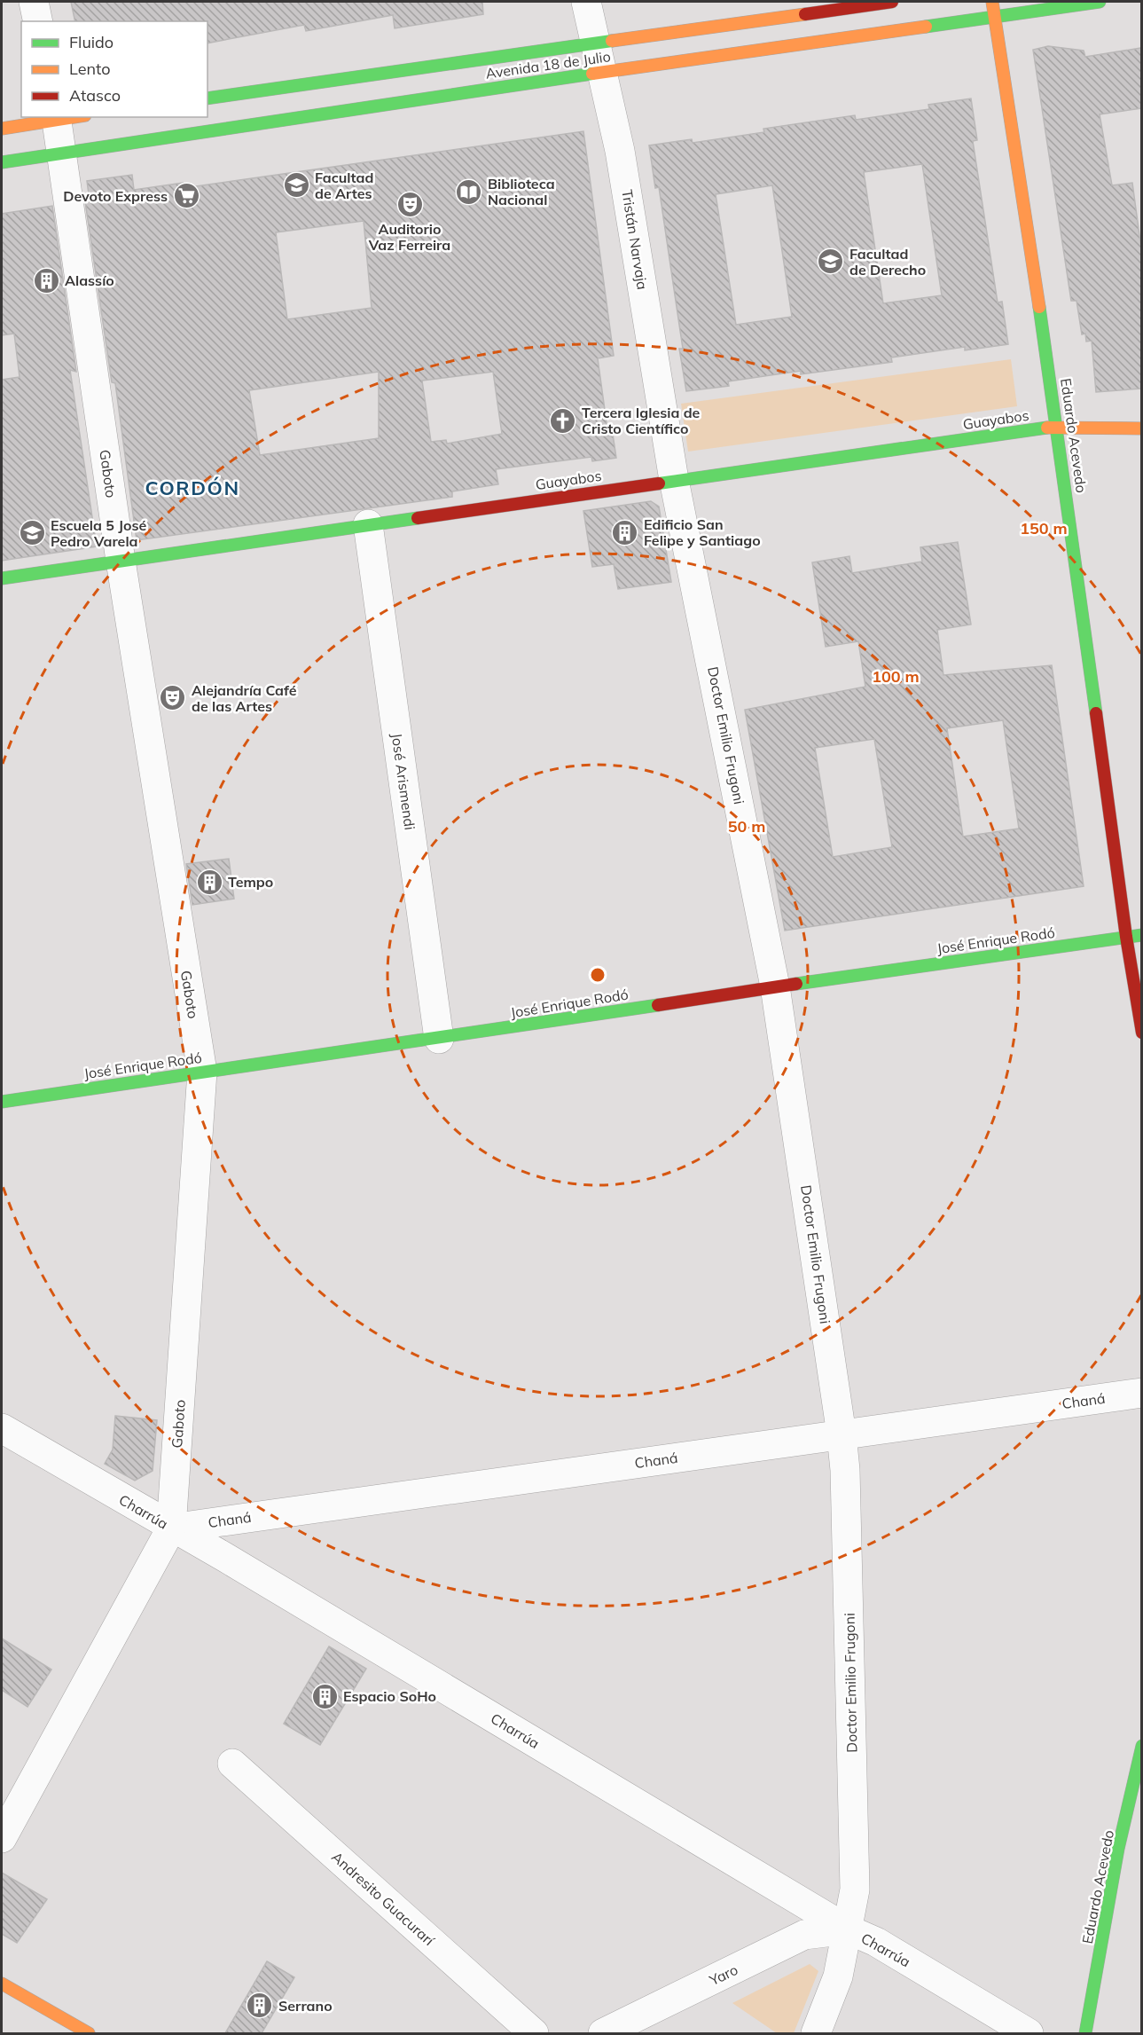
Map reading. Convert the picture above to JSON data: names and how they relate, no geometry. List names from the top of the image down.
{
  "streets": {
    "street": [
      "Avenida 18 de Julio",
      "Tristán Narvaja",
      "Guayabos",
      "Eduardo Acevedo",
      "Gaboto",
      "Doctor Emilio Frugoni",
      "José Arismendi",
      "José Enrique Rodó",
      "Chaná",
      "Charrúa",
      "Andresito Guacurarí",
      "Yaro"
    ]
  },
  "crossings": [
    ["Avenida 18 de Julio", "Tristán Narvaja"],
    ["Avenida 18 de Julio", "Eduardo Acevedo"],
    ["Avenida 18 de Julio", "Gaboto"],
    ["Tristán Narvaja", "Guayabos"],
    ["Tristán Narvaja", "Doctor Emilio Frugoni"],
    ["Guayabos", "Eduardo Acevedo"],
    ["Guayabos", "Gaboto"],
    ["Guayabos", "Doctor Emilio Frugoni"],
    ["Guayabos", "José Arismendi"],
    ["Eduardo Acevedo", "José Enrique Rodó"],
    ["Gaboto", "José Enrique Rodó"],
    ["Gaboto", "Chaná"],
    ["Gaboto", "Charrúa"],
    ["Doctor Emilio Frugoni", "José Enrique Rodó"],
    ["Doctor Emilio Frugoni", "Chaná"],
    ["Doctor Emilio Frugoni", "Charrúa"],
    ["Doctor Emilio Frugoni", "Yaro"],
    ["José Arismendi", "José Enrique Rodó"],
    ["Chaná", "Charrúa"],
    ["Charrúa", "Yaro"]
  ],
  "districts": ["CORDÓN"],
  "places": {
    "school or university": ["Facultad de Artes", "Facultad de Derecho", "Escuela 5 José Pedro Varela"],
    "library": ["Biblioteca Nacional"],
    "supermarket": ["Devoto Express"],
    "theatre": ["Auditorio Vaz Ferreira", "Alejandría Café de las Artes"],
    "building": [
      "Alassío",
      "Edificio San Felipe y Santiago",
      "Tempo",
      "Espacio SoHo",
      "Serrano"
    ],
    "church": ["Tercera Iglesia de Cristo Científico"]
  },
  "legend": ["Fluido", "Lento", "Atasco"],
  "rings": ["150 m", "100 m", "50 m"]
}
